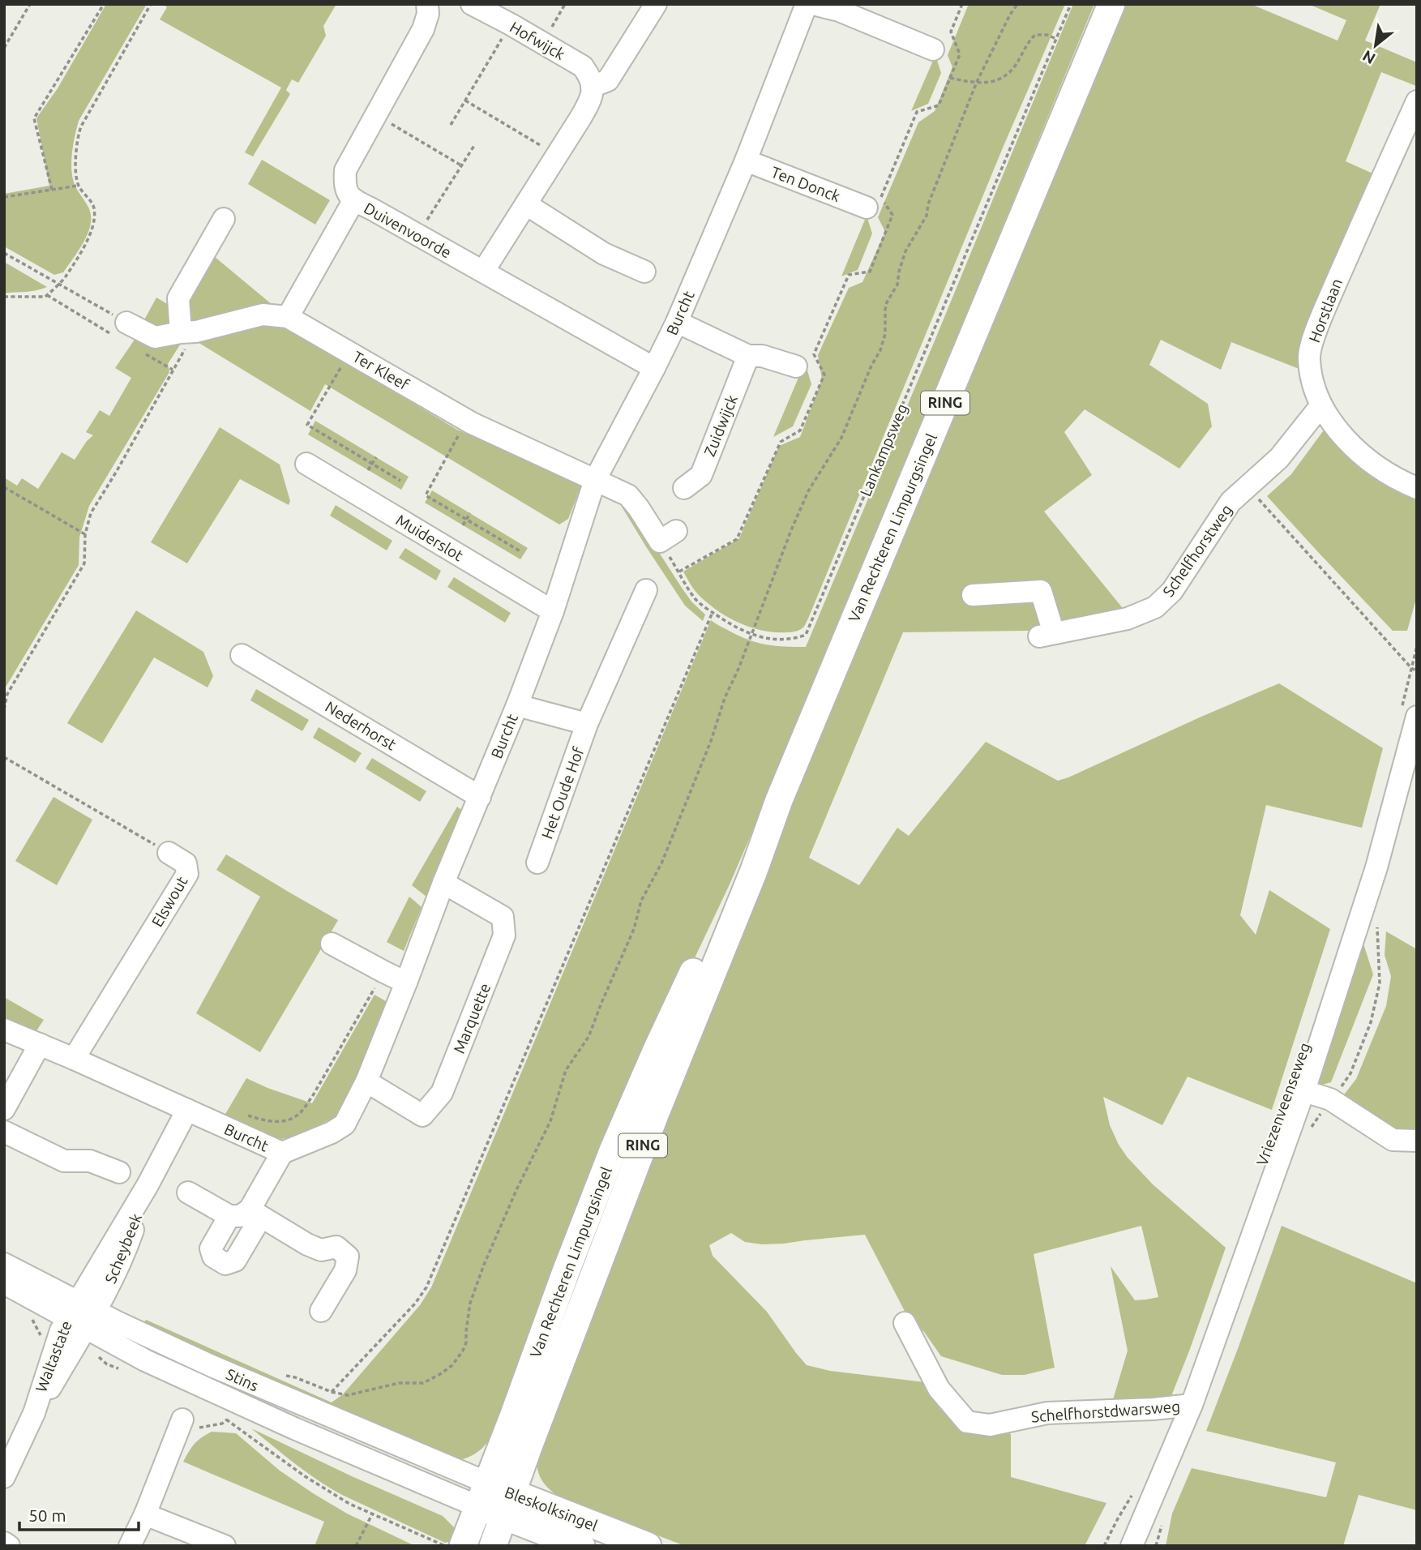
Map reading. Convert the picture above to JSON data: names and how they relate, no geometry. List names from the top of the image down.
{
  "streets": {
    "main road": ["RING", "Van Rechteren Limpurgsingel", "Bleskolksingel"],
    "street": [
      "Hofwijck",
      "Ten Donck",
      "Duivenvoorde",
      "Horstlaan",
      "Burcht",
      "Ter Kleef",
      "Zuidwijck",
      "Muiderslot",
      "Schelfhorstweg",
      "Nederhorst",
      "Het Oude Hof",
      "Elswout",
      "Marquette",
      "Vriezenveenseweg",
      "Scheybeek",
      "Waltastate",
      "Stins",
      "Schelfhorstdwarsweg"
    ],
    "path": ["Lankampsweg"]
  },
  "crossings": [
    ["Ten Donck", "Burcht"],
    ["Duivenvoorde", "Burcht"],
    ["Horstlaan", "Schelfhorstweg"],
    ["Burcht", "Ter Kleef"],
    ["Burcht", "Muiderslot"],
    ["Burcht", "Nederhorst"],
    ["Burcht", "Elswout"],
    ["Burcht", "Marquette"],
    ["Burcht", "Scheybeek"],
    ["Van Rechteren Limpurgsingel", "Stins"],
    ["Van Rechteren Limpurgsingel", "Bleskolksingel"],
    ["Vriezenveenseweg", "Schelfhorstdwarsweg"],
    ["Scheybeek", "Waltastate"],
    ["Scheybeek", "Stins"],
    ["Waltastate", "Stins"],
    ["Stins", "Bleskolksingel"]
  ],
  "scale_bar": "50 m",
  "north": "bottom left"
}
